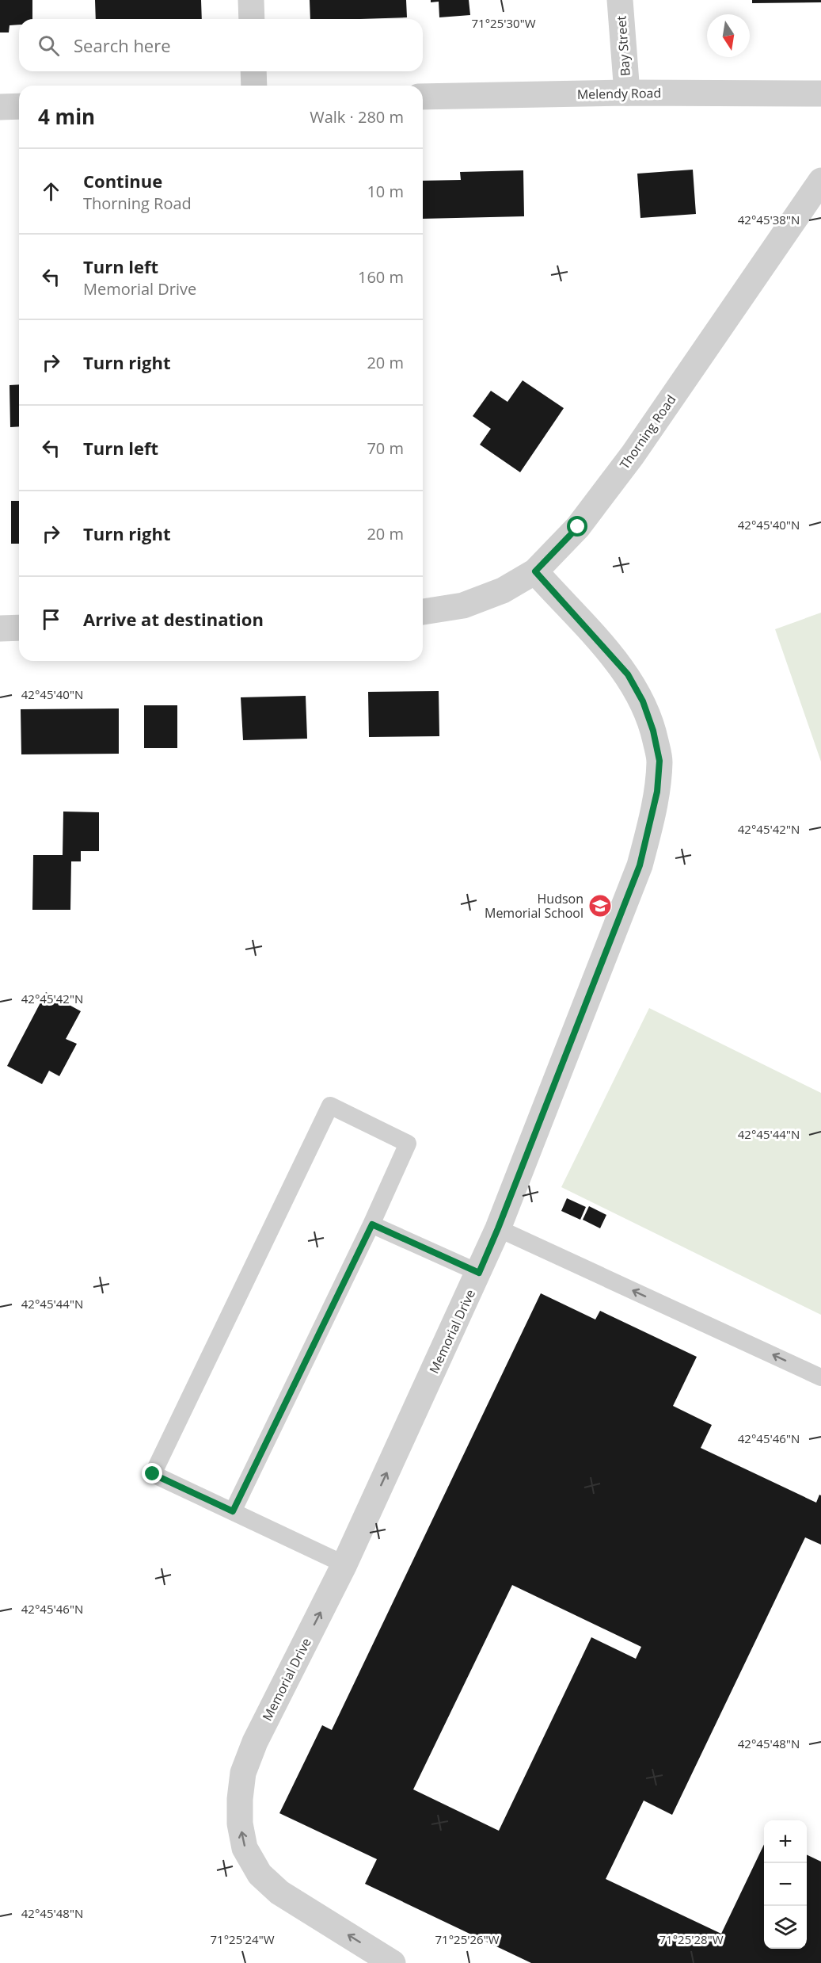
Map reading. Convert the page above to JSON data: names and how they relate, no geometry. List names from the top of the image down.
{
  "streets": {
    "street": [
      "Bay Street",
      "Melendy Road",
      "Thorning Road",
      "Memorial Drive"
    ]
  },
  "crossings": [
    ["Bay Street", "Melendy Road"],
    ["Thorning Road", "Memorial Drive"]
  ],
  "one_way": ["Memorial Drive"],
  "places": {
    "school or university": ["Hudson Memorial School"]
  },
  "north": "bottom",
  "page": {
    "search": "Search here",
    "heading": ["4 min", "Walk · 280 m"],
    "list": [
      ["Continue", "Thorning Road", "10 m"],
      ["Turn left", "Memorial Drive", "160 m"],
      ["Turn right", "20 m"],
      ["Turn left", "70 m"],
      ["Turn right", "20 m"],
      "Arrive at destination"
    ],
    "map_buttons": ["+", "−"]
  },
  "coordinates": [
    "71°25'30\"W",
    "42°45'38\"N",
    "42°45'40\"N",
    "42°45'42\"N",
    "42°45'44\"N",
    "42°45'46\"N",
    "42°45'48\"N",
    "71°25'24\"W",
    "71°25'26\"W",
    "71°25'28\"W"
  ]
}
